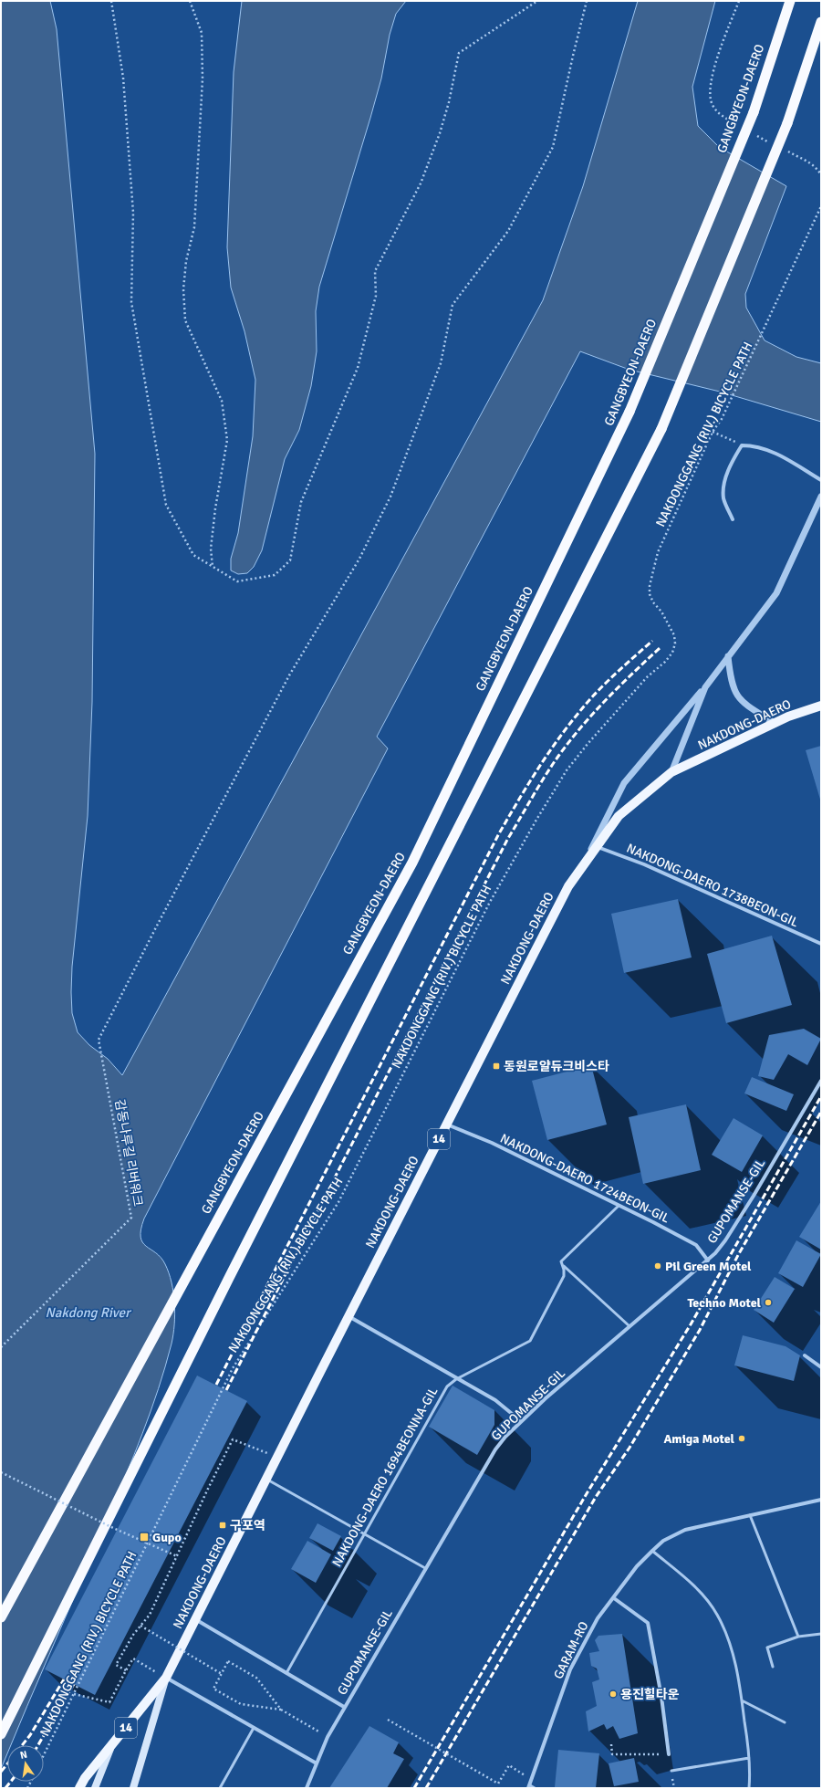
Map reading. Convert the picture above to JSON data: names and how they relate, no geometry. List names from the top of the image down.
{
  "streets": {
    "highway": ["GANGBYEON-DAERO"],
    "main road": ["NAKDONG-DAERO", "14"],
    "street": [
      "NAKDONG-DAERO 1738BEON-GIL",
      "NAKDONG-DAERO 1724BEON-GIL",
      "GUPOMANSE-GIL",
      "GARAM-RO"
    ],
    "lane": ["NAKDONG-DAERO 1694BEONNA-GIL"],
    "path": ["NAKDONGGANG (RIV.) BICYCLE PATH", "감동나루길 리버워크"]
  },
  "crossings": [
    ["NAKDONG-DAERO", "NAKDONG-DAERO 1738BEON-GIL"],
    ["NAKDONG-DAERO", "14"],
    ["NAKDONG-DAERO", "NAKDONG-DAERO 1724BEON-GIL"],
    ["NAKDONG-DAERO 1724BEON-GIL", "GUPOMANSE-GIL"],
    ["NAKDONG-DAERO 1724BEON-GIL", "NAKDONG-DAERO 1694BEONNA-GIL"]
  ],
  "water": ["Nakdong River"],
  "places": {
    "transit": ["동원로얄듀크비스타", "구포역", "Gupo"],
    "other": [
      "Pil Green Motel",
      "Techno Motel",
      "Amiga Motel",
      "용진힐타운"
    ]
  },
  "north": "top"
}
